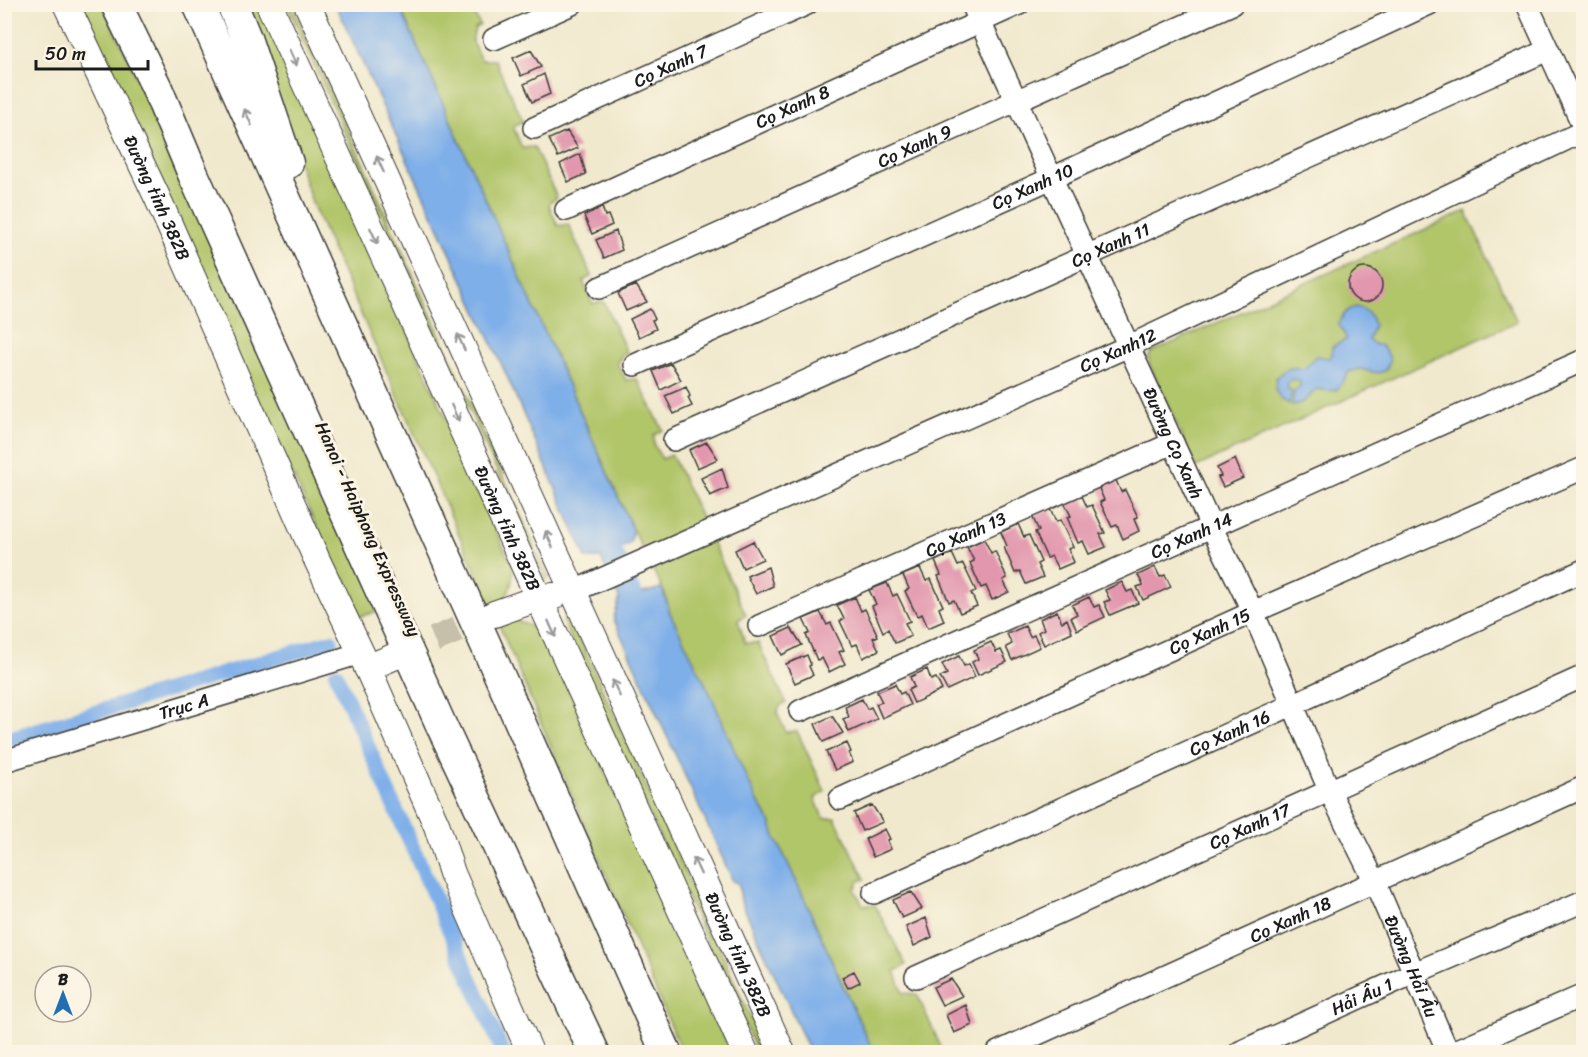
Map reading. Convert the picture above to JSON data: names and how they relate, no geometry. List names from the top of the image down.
{
  "streets": {
    "highway": ["Hanoi - Haiphong Expressway"],
    "main road": ["Đường tỉnh 382B"],
    "street": [
      "Cọ Xanh 7",
      "Cọ Xanh 8",
      "Cọ Xanh 9",
      "Cọ Xanh 10",
      "Cọ Xanh 11",
      "Cọ Xanh12",
      "Đường Cọ Xanh",
      "Cọ Xanh 13",
      "Cọ Xanh 14",
      "Cọ Xanh 15",
      "Trục A",
      "Cọ Xanh 16",
      "Cọ Xanh 17",
      "Cọ Xanh 18",
      "Đường Hải Âu",
      "Hải Âu 1"
    ]
  },
  "crossings": [
    ["Cọ Xanh 8", "Đường Cọ Xanh"],
    ["Cọ Xanh 9", "Đường Cọ Xanh"],
    ["Cọ Xanh 10", "Đường Cọ Xanh"],
    ["Đường tỉnh 382B", "Cọ Xanh12"],
    ["Đường tỉnh 382B", "Trục A"],
    ["Cọ Xanh 11", "Đường Cọ Xanh"],
    ["Cọ Xanh12", "Đường Cọ Xanh"],
    ["Đường Cọ Xanh", "Cọ Xanh 13"],
    ["Đường Cọ Xanh", "Cọ Xanh 14"],
    ["Đường Cọ Xanh", "Cọ Xanh 15"],
    ["Đường Cọ Xanh", "Cọ Xanh 16"],
    ["Đường Cọ Xanh", "Cọ Xanh 17"],
    ["Đường Cọ Xanh", "Cọ Xanh 18"],
    ["Đường Cọ Xanh", "Đường Hải Âu"],
    ["Cọ Xanh 18", "Đường Hải Âu"],
    ["Đường Hải Âu", "Hải Âu 1"]
  ],
  "scale_bar": "50 m",
  "north": "top"
}
